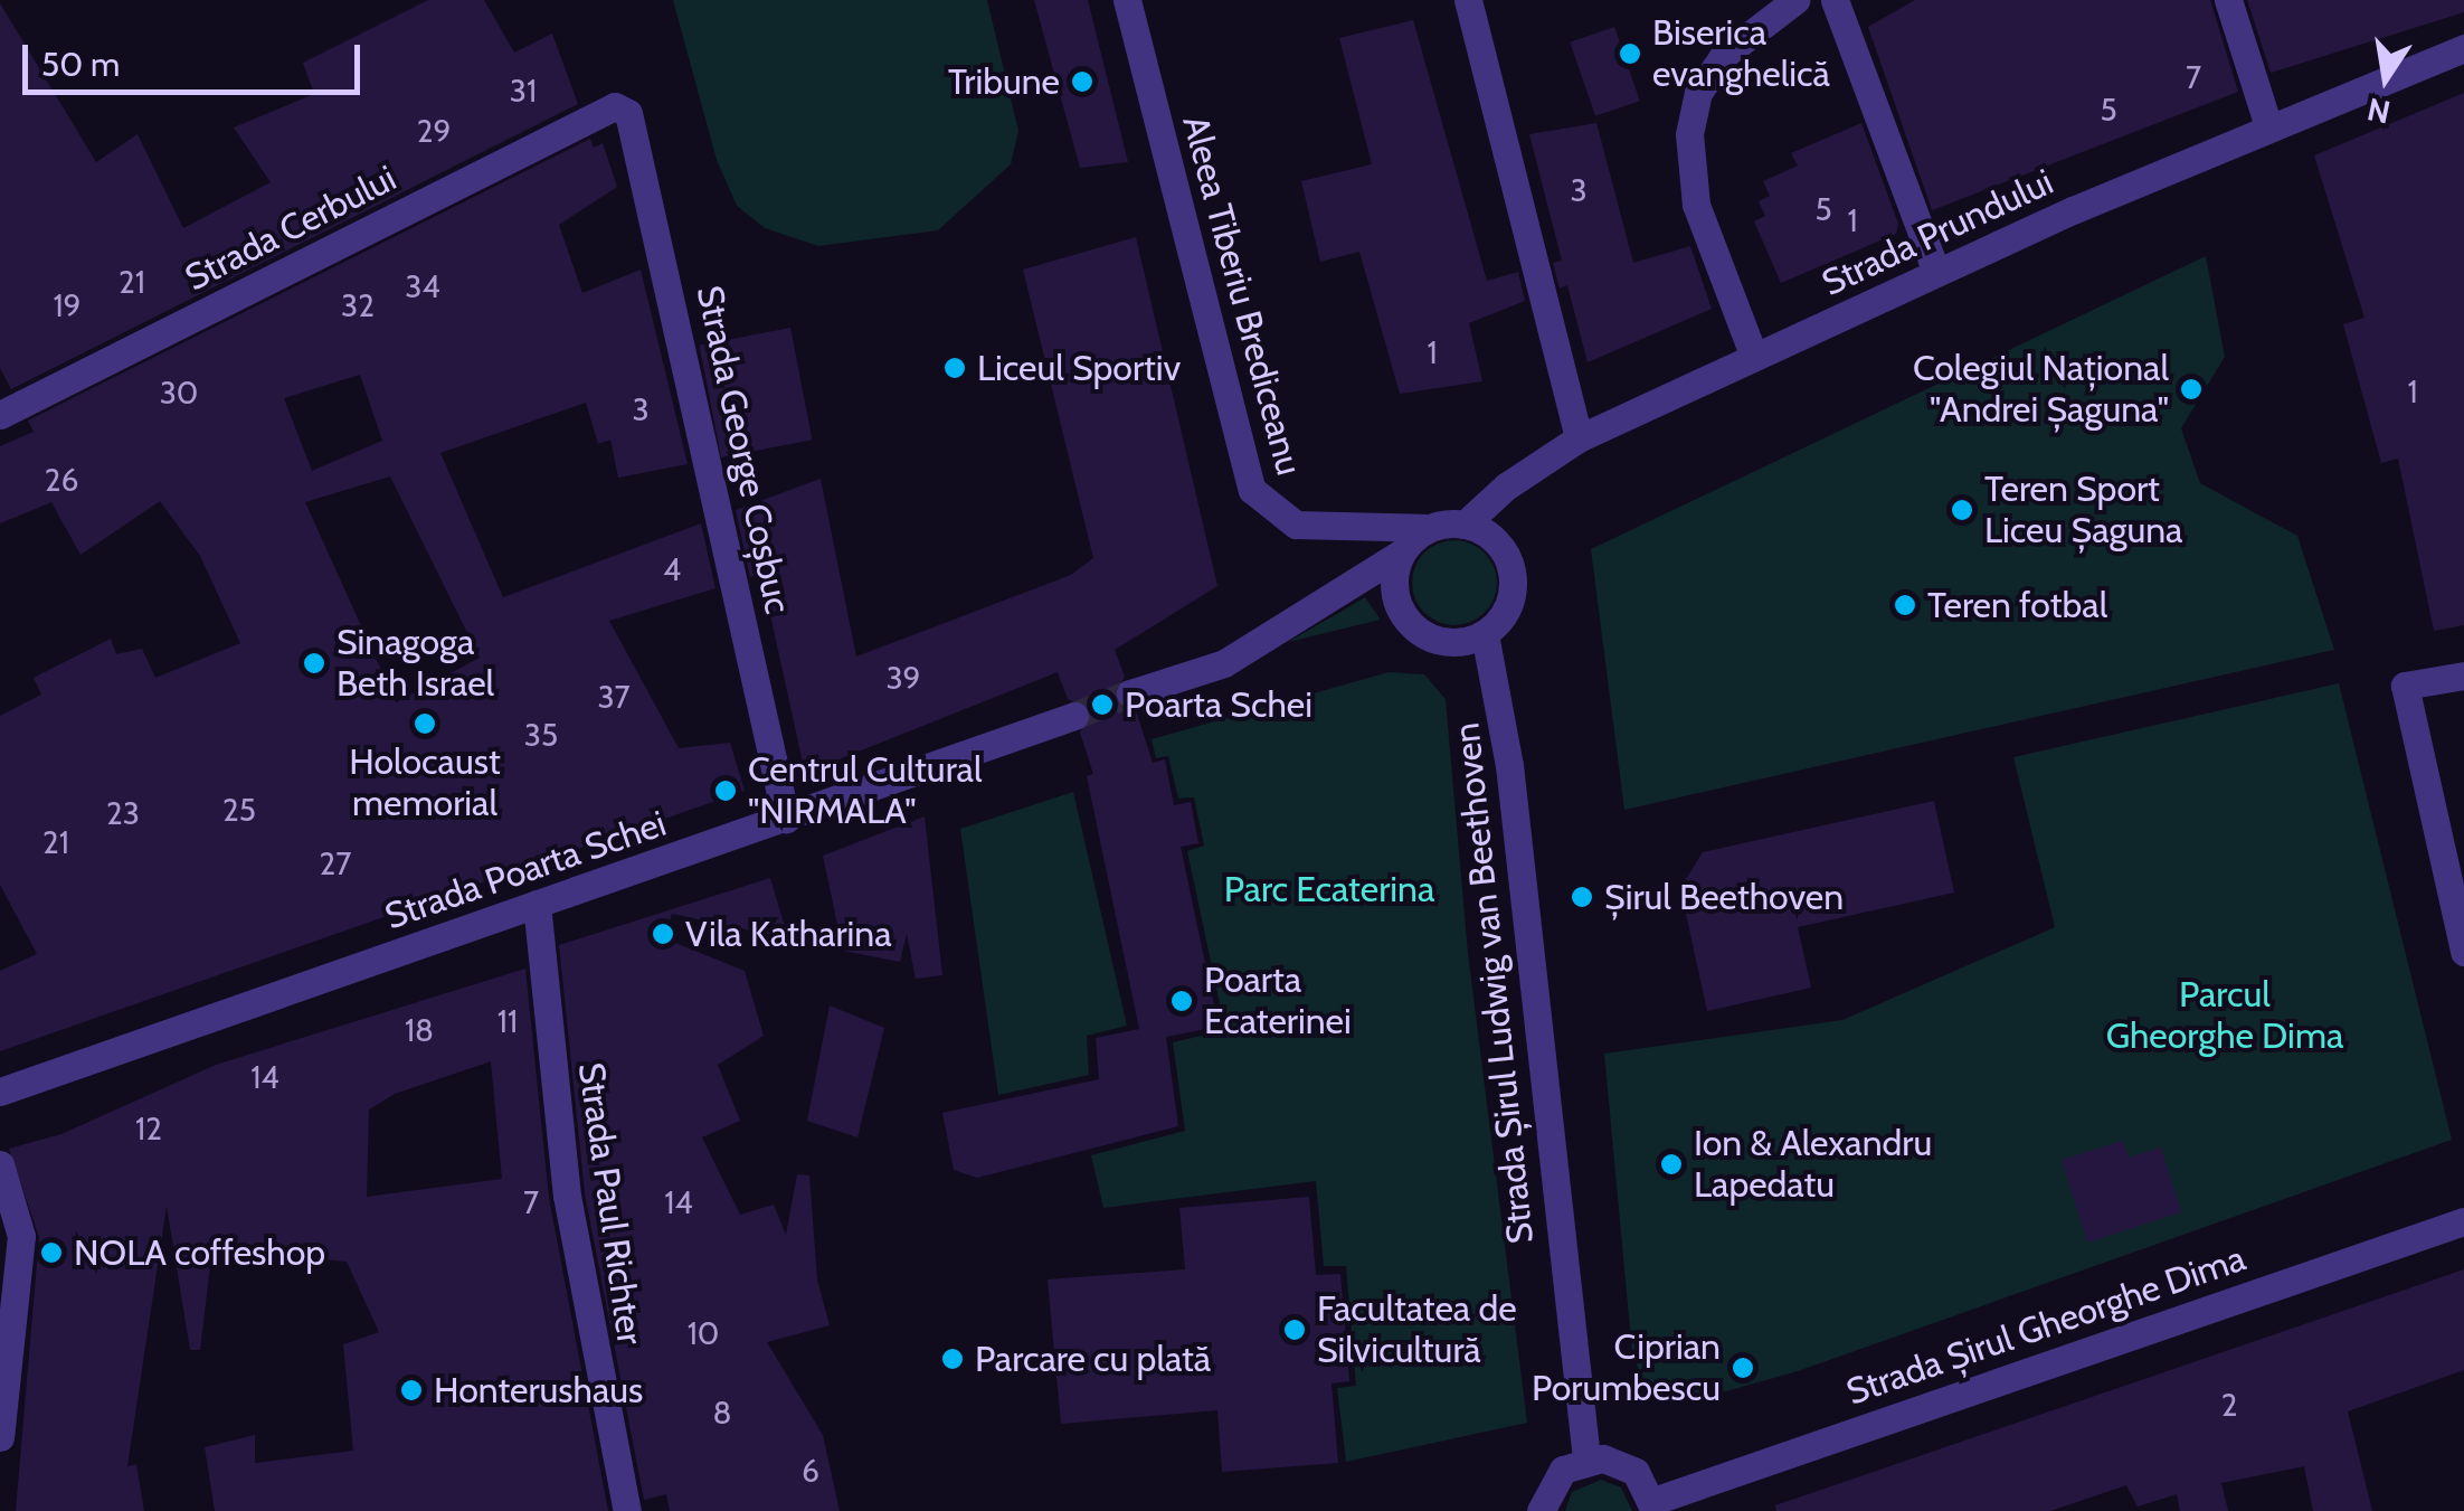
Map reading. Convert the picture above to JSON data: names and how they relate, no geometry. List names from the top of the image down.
{
  "streets": {
    "street": [
      "Strada Cerbului",
      "Strada Prundului",
      "Aleea Tiberiu Brediceanu",
      "Strada George Coșbuc",
      "Strada Poarta Schei",
      "Strada Șirul Ludwig van Beethoven",
      "Strada Paul Richter",
      "Strada Șirul Gheorghe Dima"
    ]
  },
  "crossings": [
    ["Strada Cerbului", "Strada George Coșbuc"],
    ["Strada Prundului", "Aleea Tiberiu Brediceanu"],
    ["Strada Prundului", "Strada Șirul Ludwig van Beethoven"],
    ["Aleea Tiberiu Brediceanu", "Strada Șirul Ludwig van Beethoven"],
    ["Strada George Coșbuc", "Strada Poarta Schei"],
    ["Strada Poarta Schei", "Strada Paul Richter"]
  ],
  "parks": ["Parc Ecaterina", "Parcul Gheorghe Dima"],
  "places": [
    "Biserica evanghelică",
    "Tribune",
    "Liceul Sportiv",
    "Colegiul Național \"Andrei Șaguna\"",
    "Teren Sport Liceu Șaguna",
    "Teren fotbal",
    "Sinagoga Beth Israel",
    "Poarta Schei",
    "Holocaust memorial",
    "Centrul Cultural \"NIRMALA\"",
    "Șirul Beethoven",
    "Vila Katharina",
    "Poarta Ecaterinei",
    "Ion & Alexandru Lapedatu",
    "NOLA coffeshop",
    "Facultatea de Silvicultură",
    "Parcare cu plată",
    "Ciprian Porumbescu",
    "Honterushaus"
  ],
  "house_numbers": [
    "7",
    "31",
    "5",
    "29",
    "3",
    "5",
    "1",
    "21",
    "34",
    "19",
    "32",
    "1",
    "1",
    "30",
    "3",
    "26",
    "4",
    "39",
    "37",
    "35",
    "25",
    "23",
    "21",
    "27",
    "11",
    "18",
    "14",
    "12",
    "7",
    "14",
    "10",
    "2",
    "8",
    "6"
  ],
  "scale_bar": "50 m",
  "north": "bottom"
}
